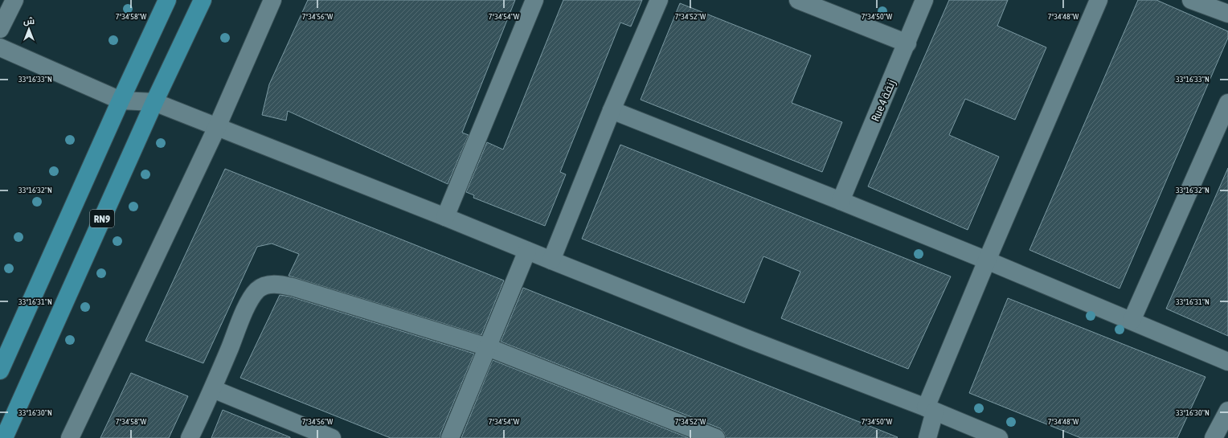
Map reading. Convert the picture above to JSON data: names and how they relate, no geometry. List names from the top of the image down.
{
  "streets": {
    "highway": ["RN9"],
    "street": ["Rue 4 زنقة"]
  },
  "north": "top",
  "coordinates": [
    "7°34'58\"W",
    "7°34'56\"W",
    "7°34'54\"W",
    "7°34'52\"W",
    "7°34'50\"W",
    "7°34'48\"W",
    "33°16'33\"N",
    "33°16'32\"N",
    "33°16'31\"N",
    "33°16'30\"N"
  ]
}
